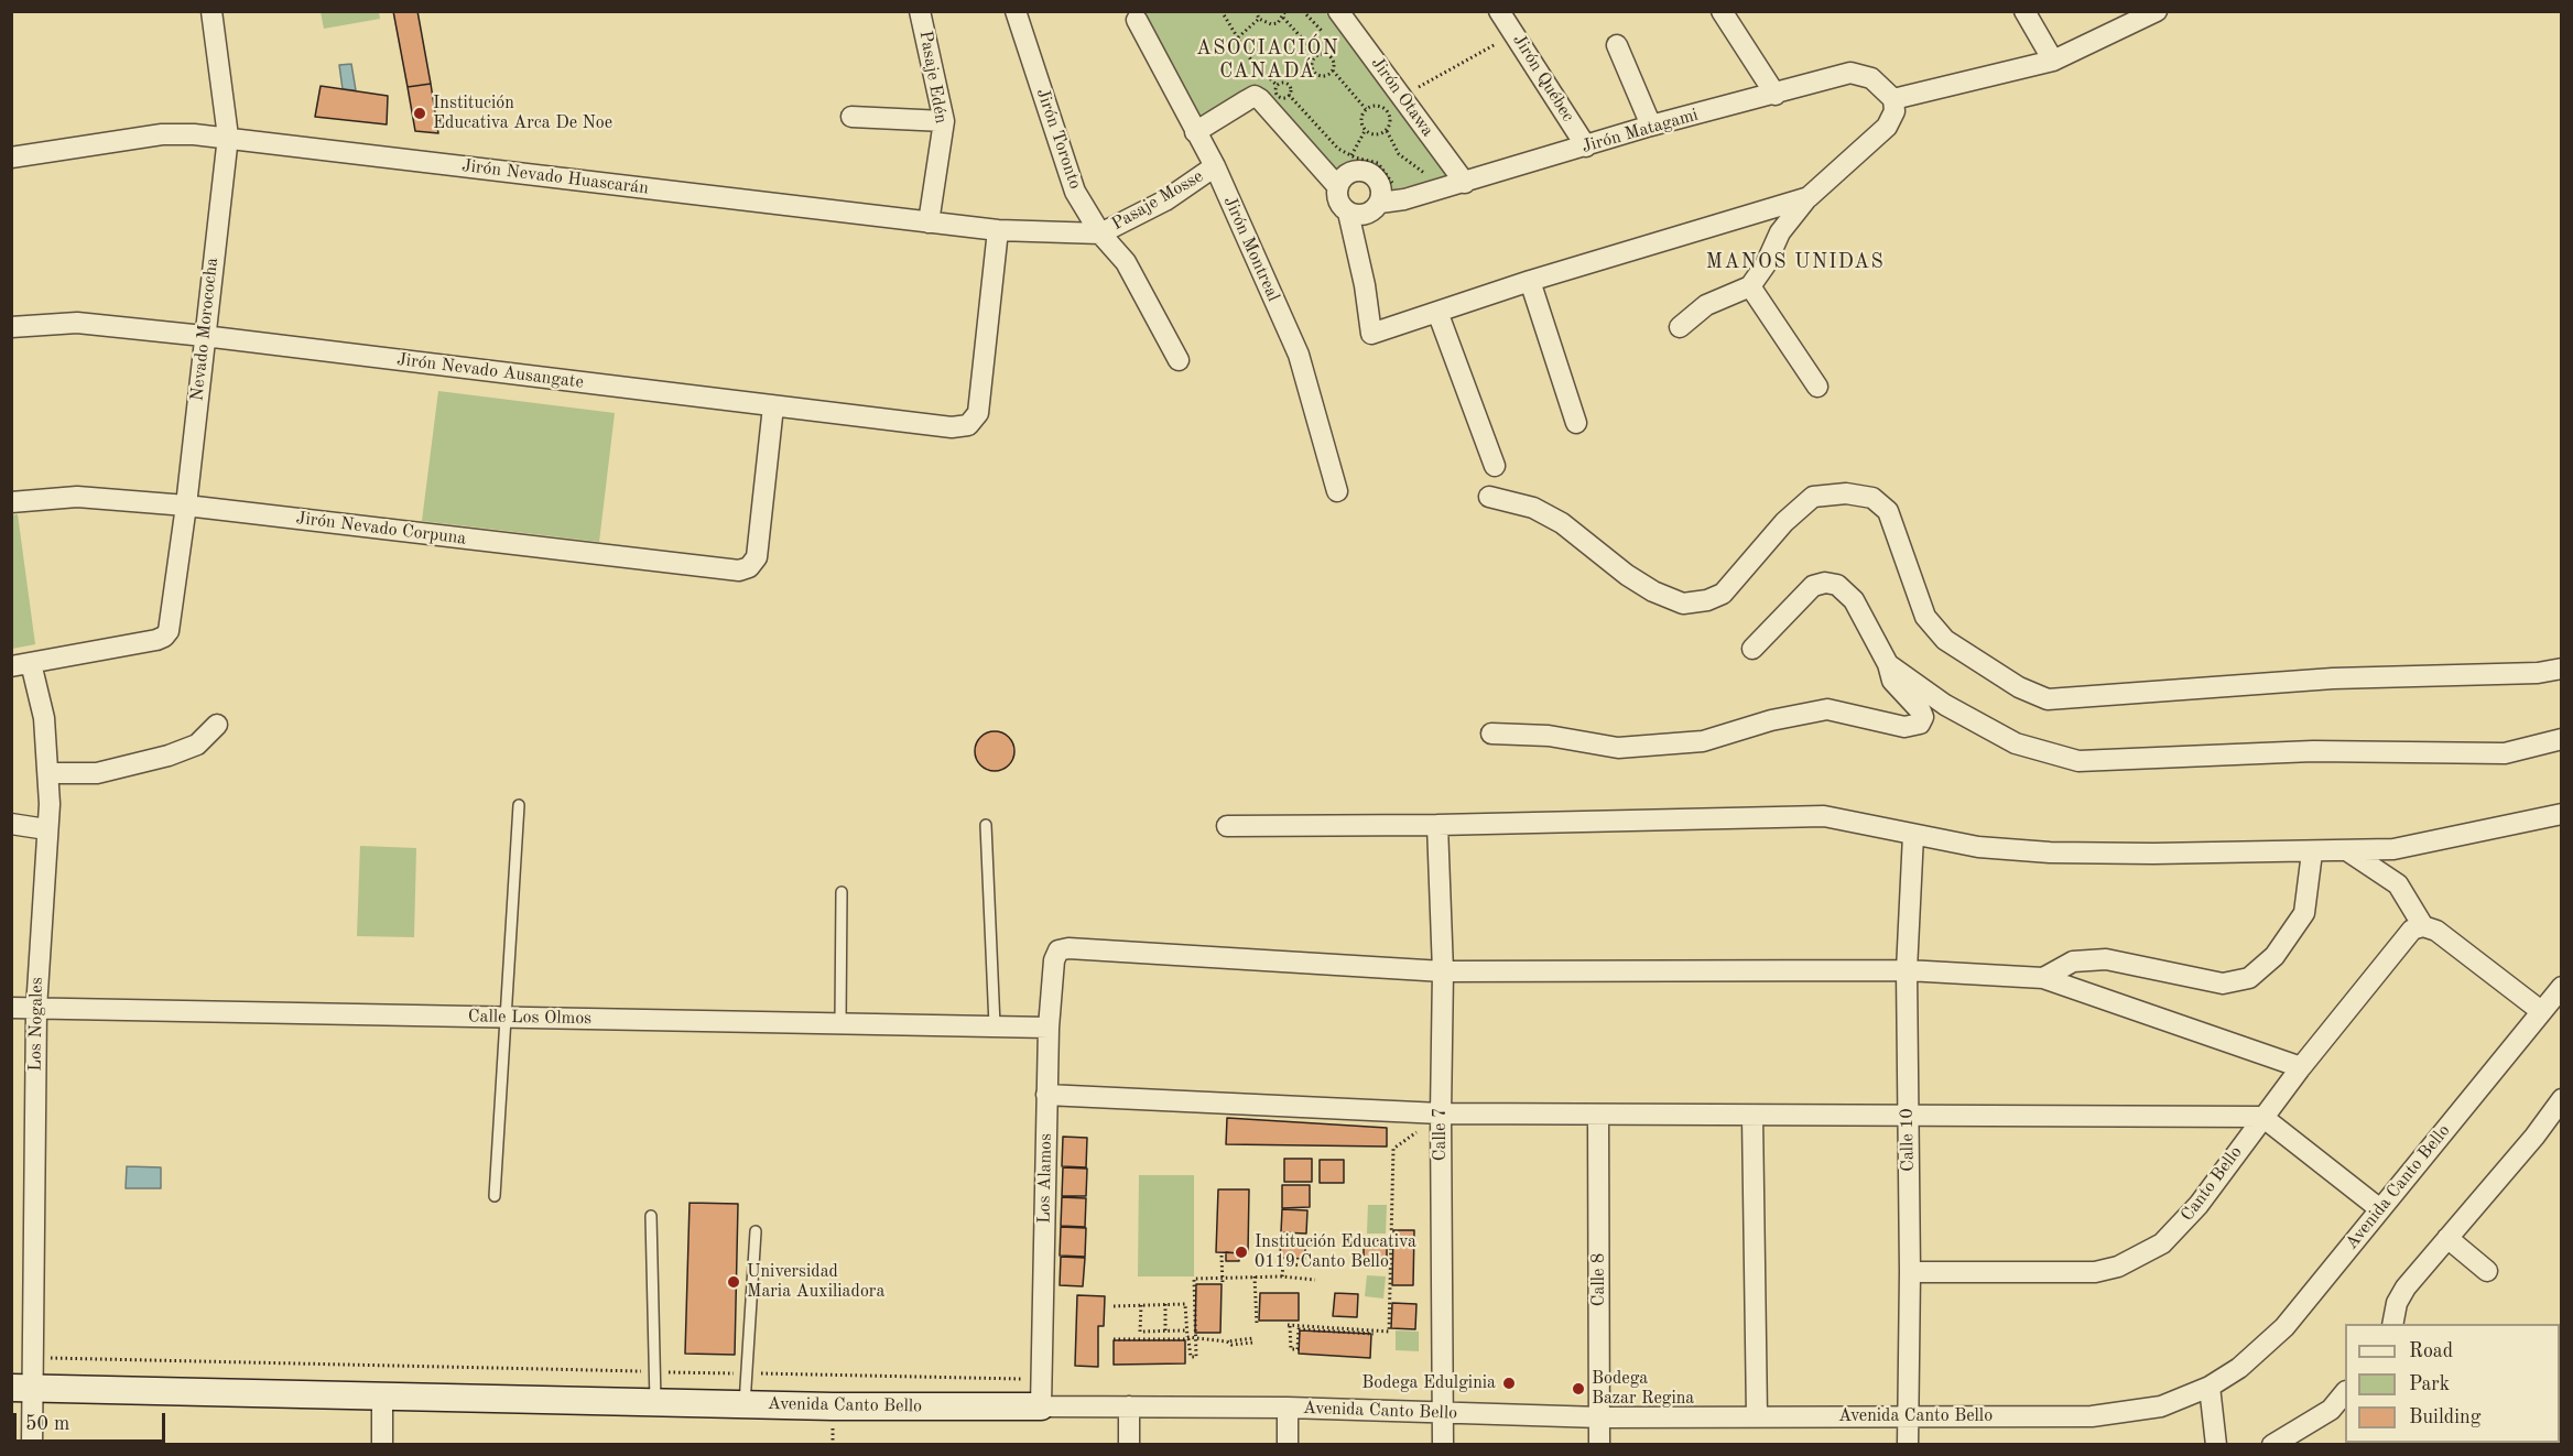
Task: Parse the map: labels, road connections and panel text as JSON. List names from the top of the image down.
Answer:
{
  "streets": {
    "street": [
      "Pasaje Edén",
      "Jirón Québec",
      "Jirón Otawa",
      "Jirón Matagami",
      "Jirón Toronto",
      "Jirón Nevado Huascarán",
      "Pasaje Mosse",
      "Jirón Montreal",
      "Nevado Morococha",
      "Jirón Nevado Ausangate",
      "Jirón Nevado Corpuna",
      "Calle Los Olmos",
      "Los Nogales",
      "Calle 7",
      "Calle 10",
      "Los Alamos",
      "Canto Bello",
      "Avenida Canto Bello",
      "Calle 8"
    ]
  },
  "crossings": [
    ["Pasaje Edén", "Jirón Nevado Huascarán"],
    ["Jirón Québec", "Jirón Matagami"],
    ["Jirón Otawa", "Jirón Matagami"],
    ["Jirón Toronto", "Jirón Nevado Huascarán"],
    ["Jirón Toronto", "Pasaje Mosse"],
    ["Jirón Nevado Huascarán", "Pasaje Mosse"],
    ["Jirón Nevado Huascarán", "Nevado Morococha"],
    ["Jirón Nevado Huascarán", "Jirón Nevado Ausangate"],
    ["Pasaje Mosse", "Jirón Montreal"],
    ["Nevado Morococha", "Jirón Nevado Ausangate"],
    ["Nevado Morococha", "Jirón Nevado Corpuna"],
    ["Nevado Morococha", "Los Nogales"],
    ["Jirón Nevado Ausangate", "Jirón Nevado Corpuna"],
    ["Calle Los Olmos", "Los Nogales"],
    ["Calle Los Olmos", "Los Alamos"],
    ["Los Nogales", "Avenida Canto Bello"],
    ["Calle 7", "Los Alamos"],
    ["Calle 7", "Avenida Canto Bello"],
    ["Calle 10", "Canto Bello"],
    ["Calle 10", "Avenida Canto Bello"],
    ["Los Alamos", "Avenida Canto Bello"],
    ["Avenida Canto Bello", "Calle 8"]
  ],
  "districts": ["ASOCIACIÓN CANADÁ", "MANOS UNIDAS"],
  "places": [
    "Institución Educativa Arca De Noe",
    "Institución Educativa 0119 Canto Bello",
    "Universidad Maria Auxiliadora",
    "Bodega Edulginia",
    "Bodega Bazar Regina"
  ],
  "legend": ["Road", "Park", "Building"],
  "scale_bar": "50 m"
}
